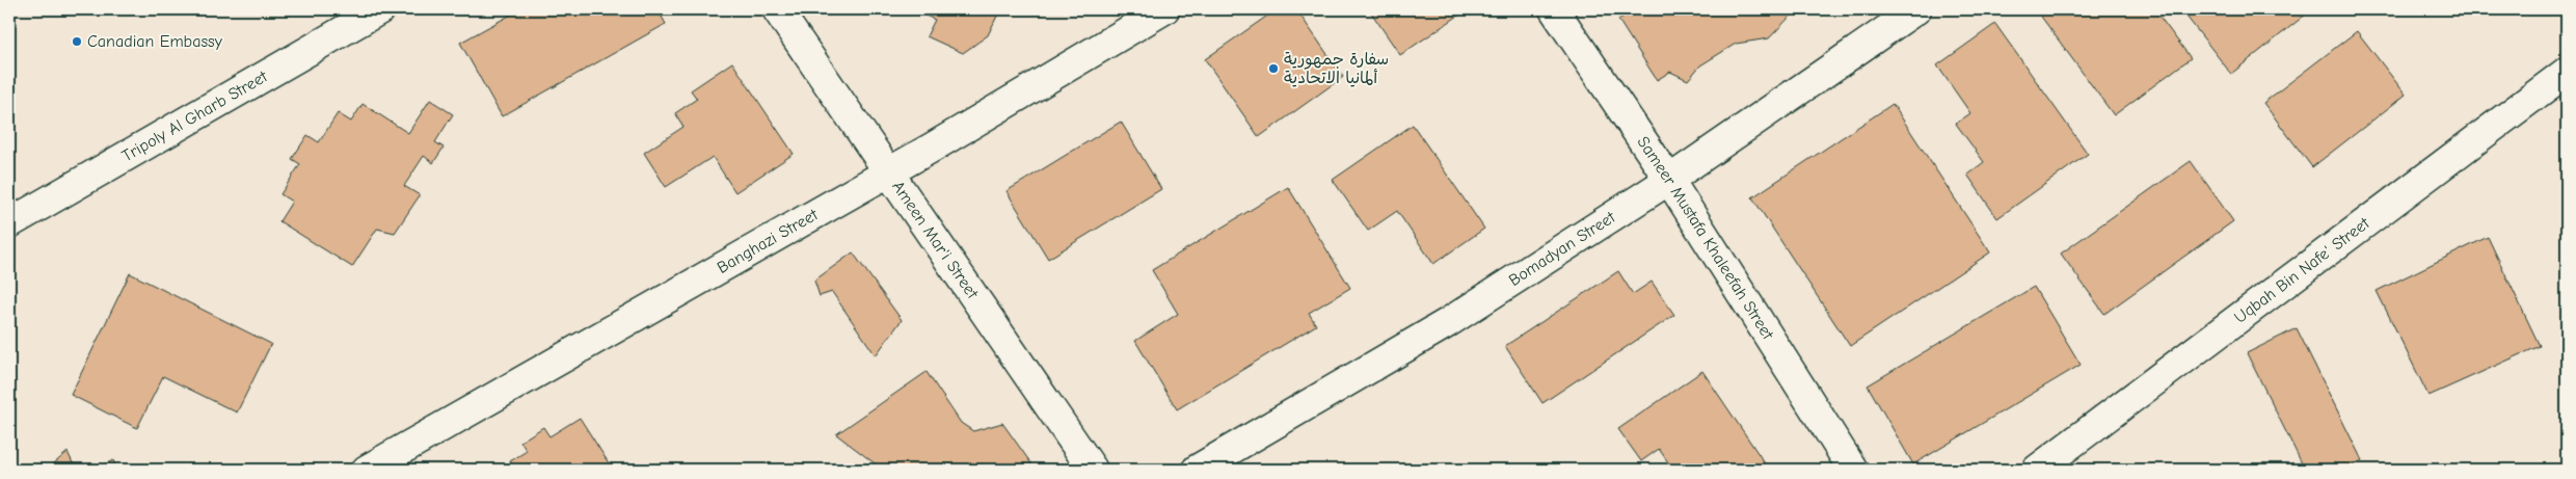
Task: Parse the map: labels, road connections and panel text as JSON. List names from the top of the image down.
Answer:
{
  "streets": {
    "street": [
      "Tripoly Al Gharb Street",
      "Sameer Mustafa Khaleefah Street",
      "Ameen Mar'i Street",
      "Banghazi Street",
      "Bomadyan Street",
      "Uqbah Bin Nafe' Street"
    ]
  },
  "crossings": [
    ["Sameer Mustafa Khaleefah Street", "Bomadyan Street"],
    ["Ameen Mar'i Street", "Banghazi Street"]
  ],
  "places": ["Canadian Embassy", "سفارة جمهورية ألمانيا الاتحادية"]
}
